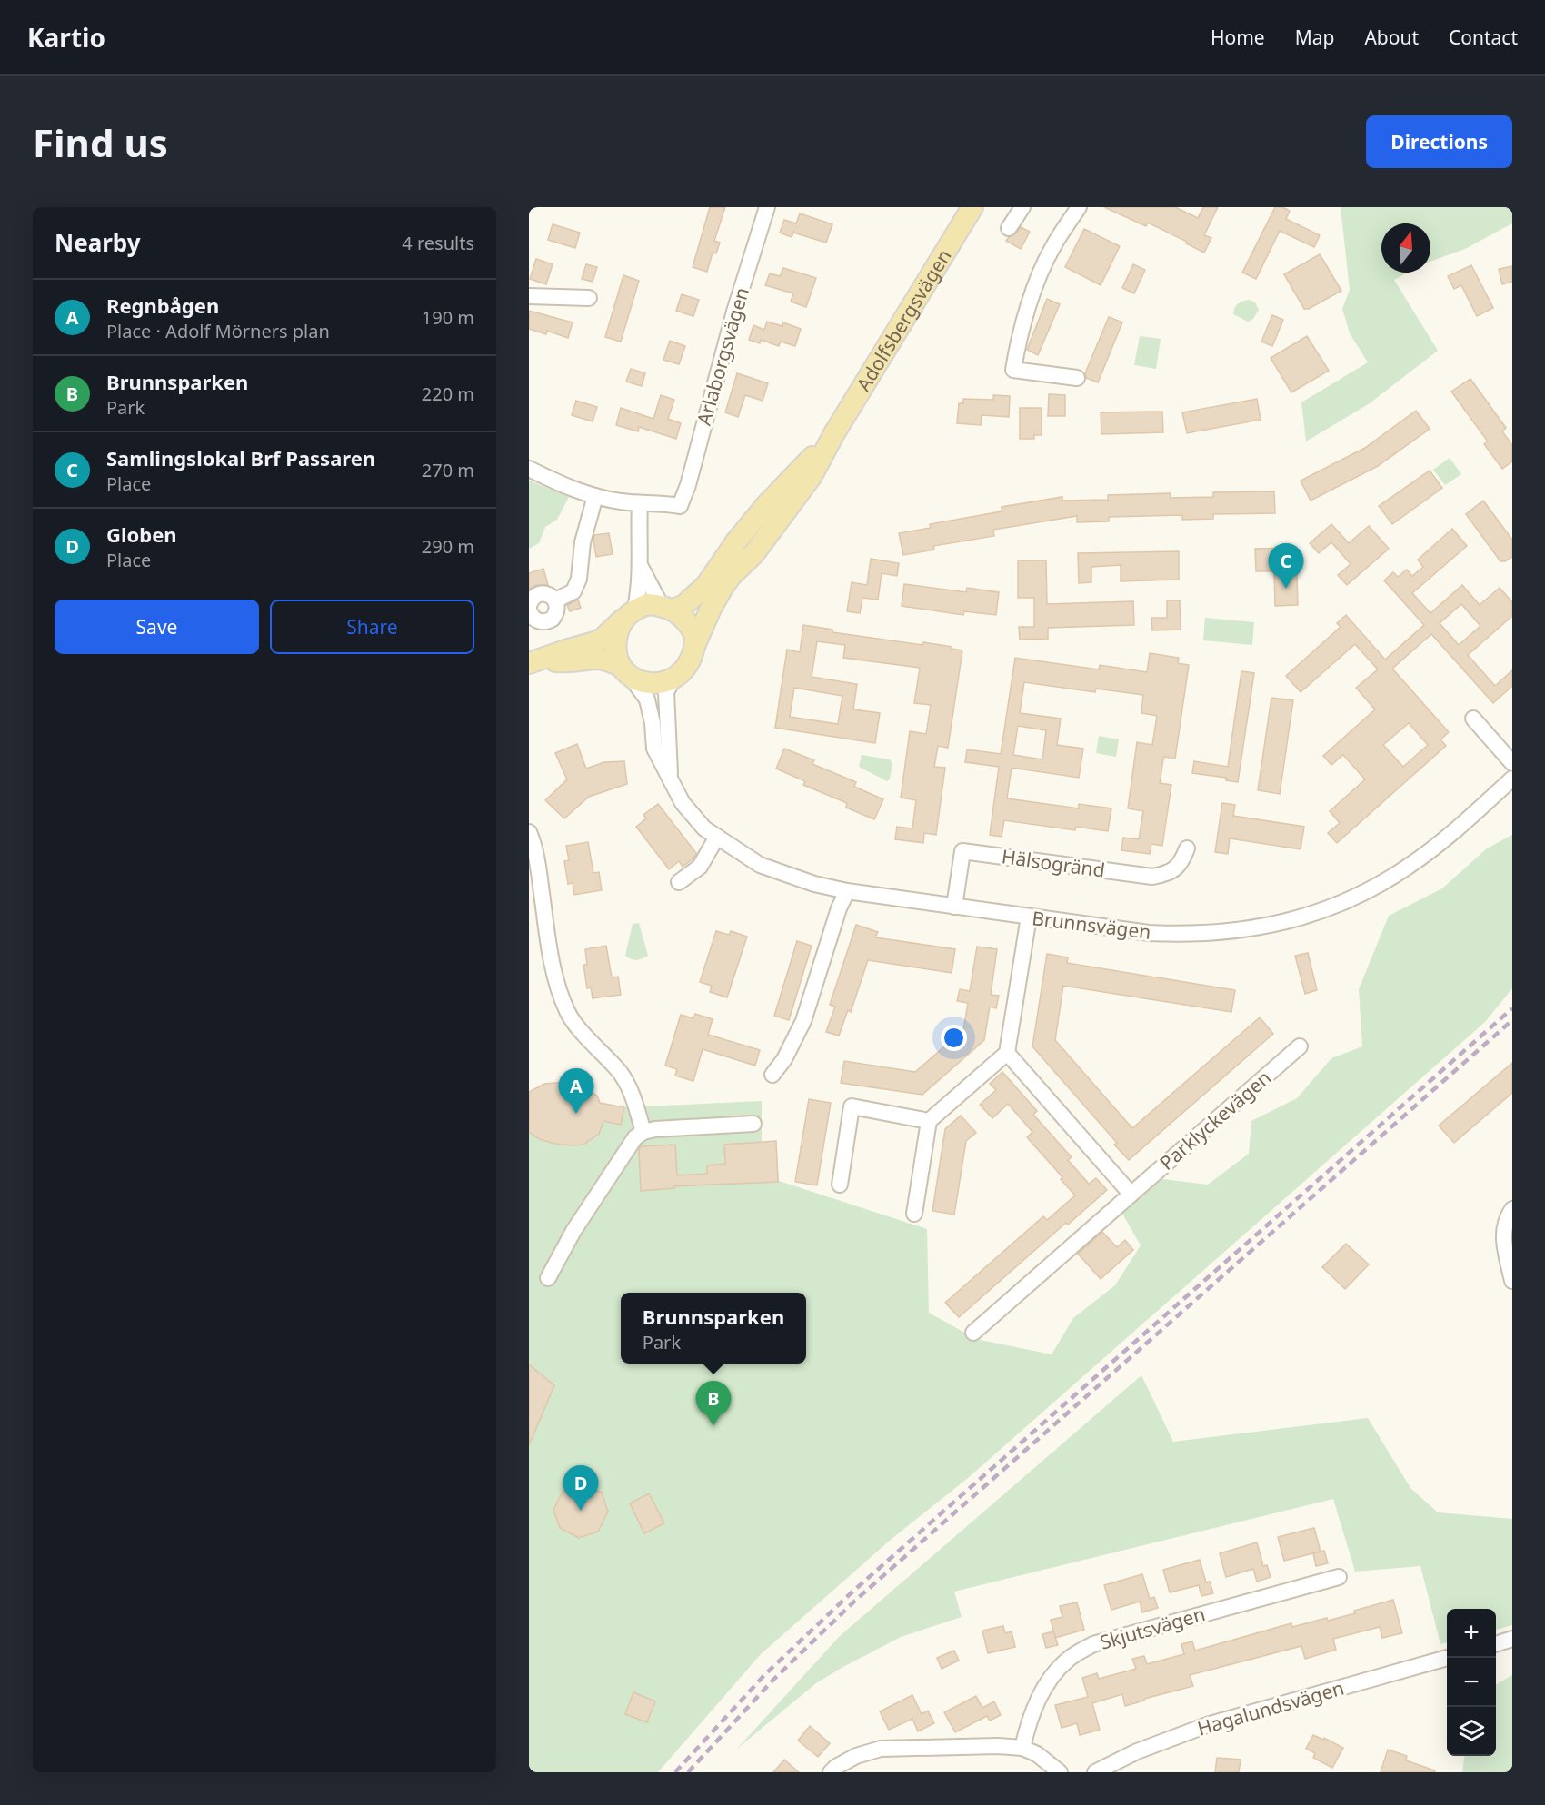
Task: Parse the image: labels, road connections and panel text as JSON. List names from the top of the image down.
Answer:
{
  "streets": {
    "main road": ["Adolfsbergsvägen"],
    "street": [
      "Arlaborgsvägen",
      "Hälsogränd",
      "Brunnsvägen",
      "Parklyckevägen",
      "Skjutsvägen",
      "Hagalundsvägen"
    ]
  },
  "crossings": [
    ["Adolfsbergsvägen", "Brunnsvägen"],
    ["Hälsogränd", "Brunnsvägen"]
  ],
  "north": "top",
  "page": {
    "header": "Kartio",
    "nav": [
      "Home",
      "Map",
      "About",
      "Contact"
    ],
    "buttons": [
      "Directions",
      ["Save", "Share"]
    ],
    "title": "Find us",
    "heading": ["Nearby", "4 results"],
    "list": [
      {
        "mark": "A",
        "name": "Regnbågen",
        "note": "Place · Adolf Mörners plan",
        "value": "190 m"
      },
      {
        "mark": "B",
        "name": "Brunnsparken",
        "note": "Park",
        "value": "220 m"
      },
      {
        "mark": "C",
        "name": "Samlingslokal Brf Passaren",
        "note": "Place",
        "value": "270 m"
      },
      {
        "mark": "D",
        "name": "Globen",
        "note": "Place",
        "value": "290 m"
      }
    ],
    "pins": [
      "C",
      "A",
      "B",
      "D"
    ],
    "popup": ["Brunnsparken", "Park"],
    "map_buttons": ["+", "−"]
  }
}
